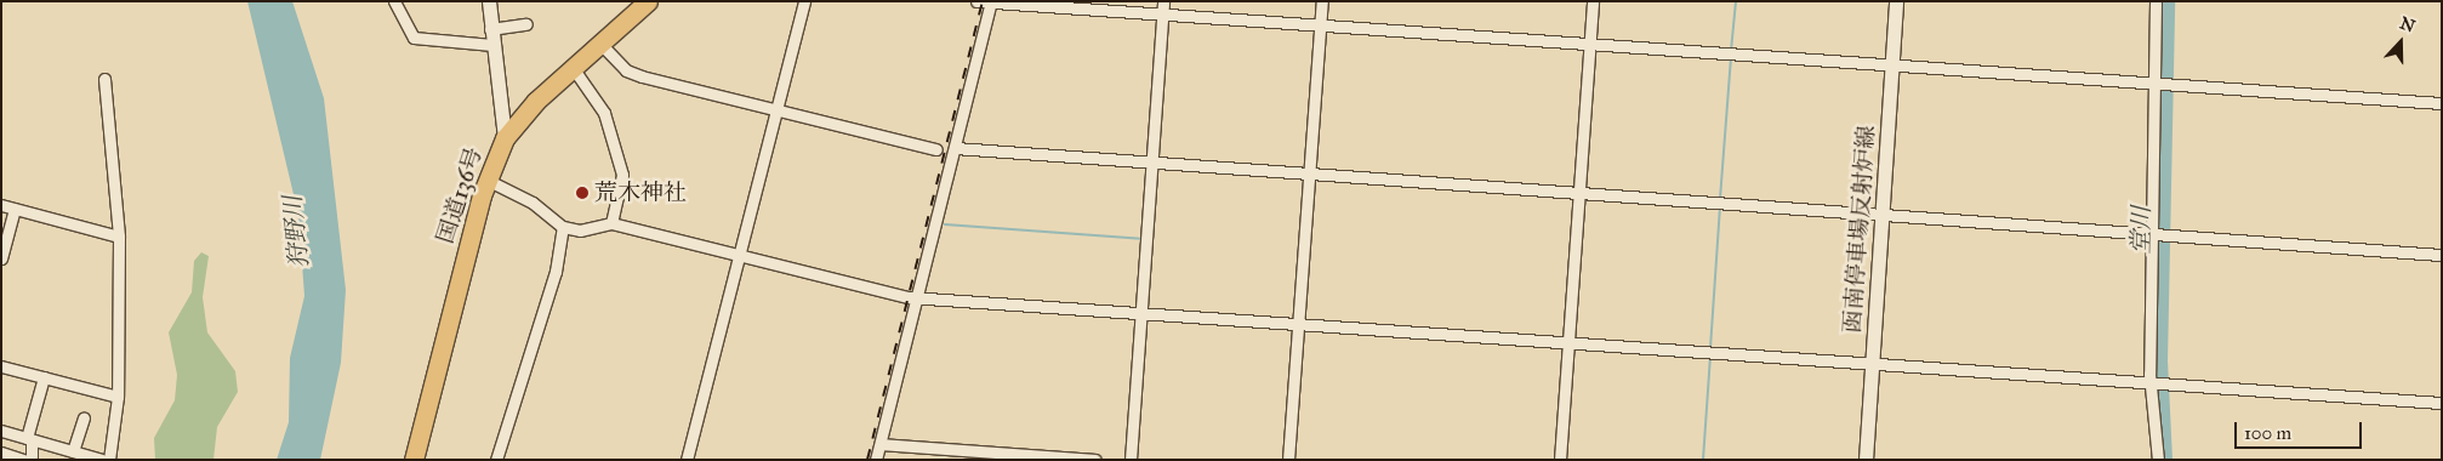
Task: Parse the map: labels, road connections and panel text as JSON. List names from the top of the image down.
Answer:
{
  "streets": {
    "highway": ["国道136号"],
    "main road": ["函南停車場反射炉線"]
  },
  "water": ["堂川", "狩野川"],
  "places": ["荒木神社"],
  "scale_bar": "100 m",
  "north": "top"
}
